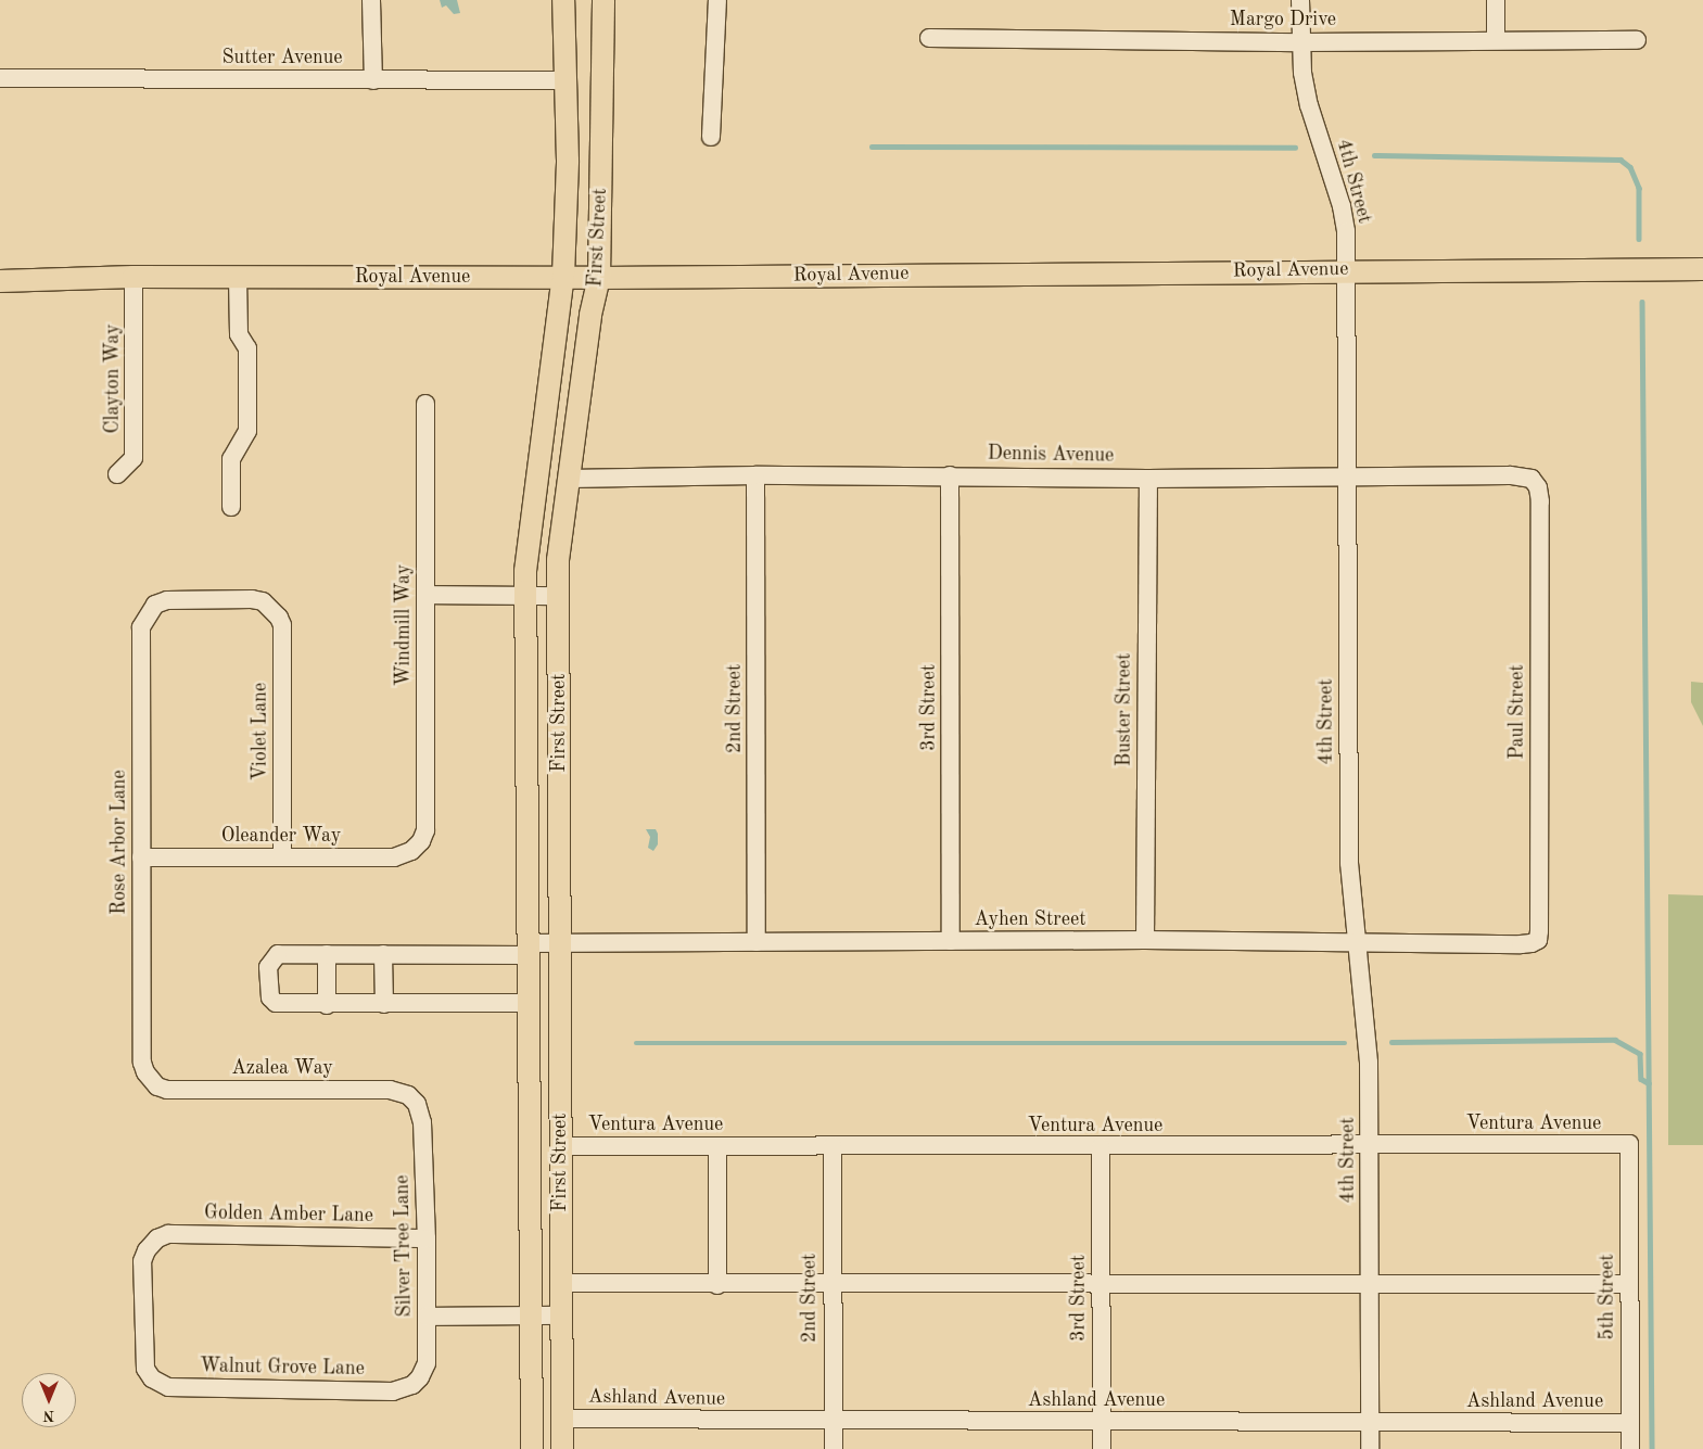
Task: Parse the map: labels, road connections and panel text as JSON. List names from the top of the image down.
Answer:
{
  "streets": {
    "main road": ["First Street", "Royal Avenue"],
    "street": [
      "Margo Drive",
      "Sutter Avenue",
      "4th Street",
      "Clayton Way",
      "Dennis Avenue",
      "Windmill Way",
      "3rd Street",
      "2nd Street",
      "Buster Street",
      "Paul Street",
      "Violet Lane",
      "Oleander Way",
      "Rose Arbor Lane",
      "Ayhen Street",
      "Azalea Way",
      "Ventura Avenue",
      "Golden Amber Lane",
      "Silver Tree Lane",
      "5th Street",
      "Walnut Grove Lane",
      "Ashland Avenue"
    ]
  },
  "crossings": [
    ["Margo Drive", "4th Street"],
    ["Sutter Avenue", "First Street"],
    ["4th Street", "Royal Avenue"],
    ["4th Street", "Dennis Avenue"],
    ["4th Street", "Ayhen Street"],
    ["4th Street", "Ventura Avenue"],
    ["4th Street", "Ashland Avenue"],
    ["First Street", "Royal Avenue"],
    ["First Street", "Dennis Avenue"],
    ["First Street", "Ayhen Street"],
    ["First Street", "Ventura Avenue"],
    ["First Street", "Ashland Avenue"],
    ["Royal Avenue", "Clayton Way"],
    ["Dennis Avenue", "3rd Street"],
    ["Dennis Avenue", "2nd Street"],
    ["Dennis Avenue", "Buster Street"],
    ["Dennis Avenue", "Paul Street"],
    ["Windmill Way", "Oleander Way"],
    ["3rd Street", "Ayhen Street"],
    ["3rd Street", "Ventura Avenue"],
    ["3rd Street", "Ashland Avenue"],
    ["2nd Street", "Ayhen Street"],
    ["2nd Street", "Ventura Avenue"],
    ["2nd Street", "Ashland Avenue"],
    ["Buster Street", "Ayhen Street"],
    ["Paul Street", "Ayhen Street"],
    ["Violet Lane", "Oleander Way"],
    ["Violet Lane", "Rose Arbor Lane"],
    ["Oleander Way", "Rose Arbor Lane"],
    ["Rose Arbor Lane", "Azalea Way"],
    ["Azalea Way", "Silver Tree Lane"],
    ["Ventura Avenue", "5th Street"],
    ["Golden Amber Lane", "Silver Tree Lane"],
    ["Golden Amber Lane", "Walnut Grove Lane"],
    ["Silver Tree Lane", "Walnut Grove Lane"],
    ["5th Street", "Ashland Avenue"]
  ],
  "north": "bottom"
}
